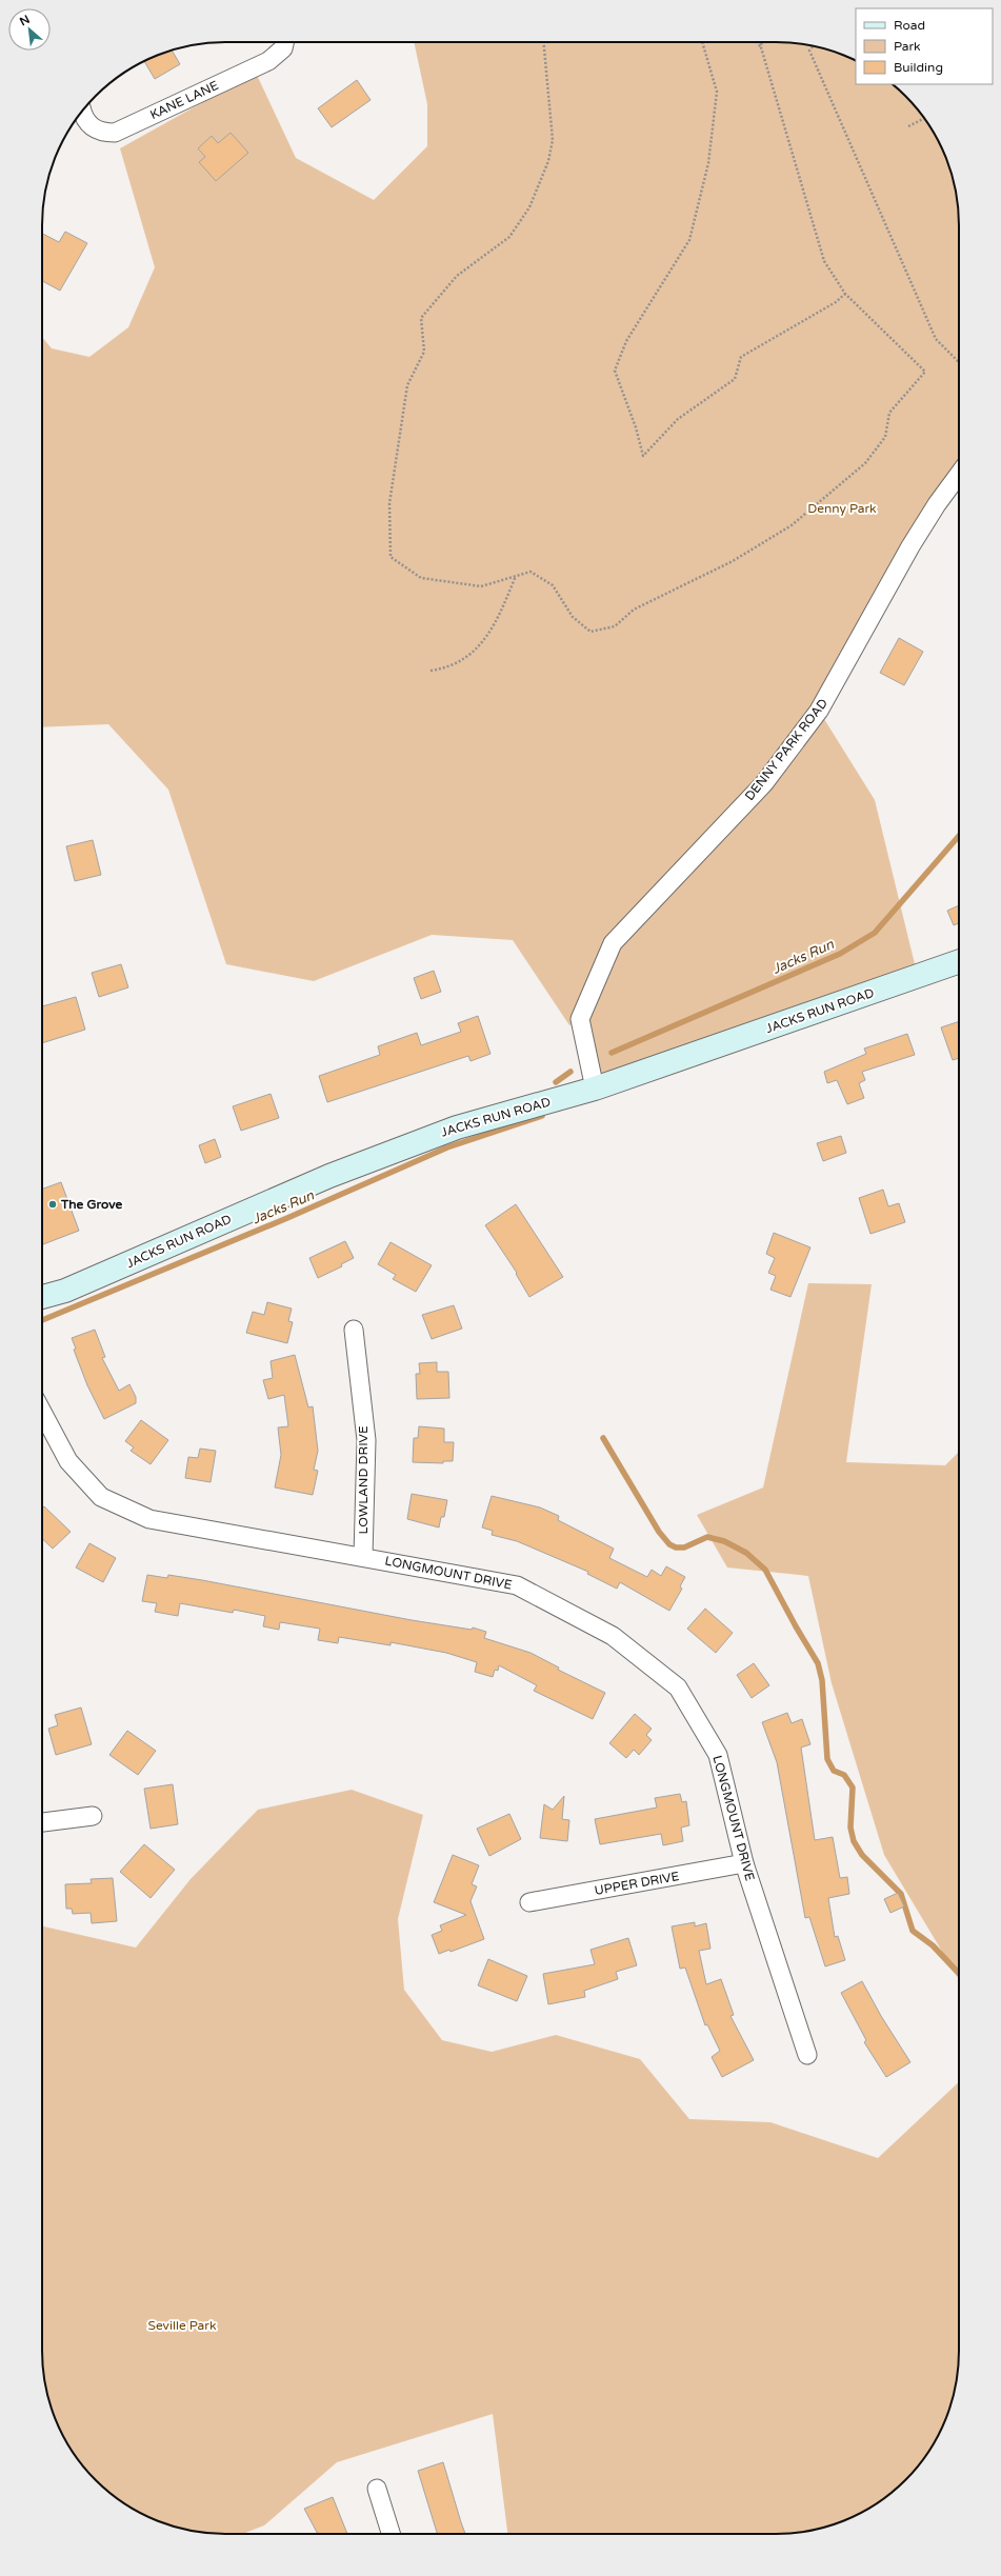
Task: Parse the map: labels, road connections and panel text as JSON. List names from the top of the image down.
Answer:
{
  "streets": {
    "street": [
      "KANE LANE",
      "DENNY PARK ROAD",
      "JACKS RUN ROAD",
      "LOWLAND DRIVE",
      "LONGMOUNT DRIVE",
      "UPPER DRIVE"
    ]
  },
  "crossings": [
    ["DENNY PARK ROAD", "JACKS RUN ROAD"],
    ["LOWLAND DRIVE", "LONGMOUNT DRIVE"],
    ["LONGMOUNT DRIVE", "UPPER DRIVE"]
  ],
  "water": ["Jacks Run"],
  "parks": ["Denny Park", "Seville Park"],
  "places": ["The Grove"],
  "legend": ["Road", "Park", "Building"],
  "north": "top left"
}
